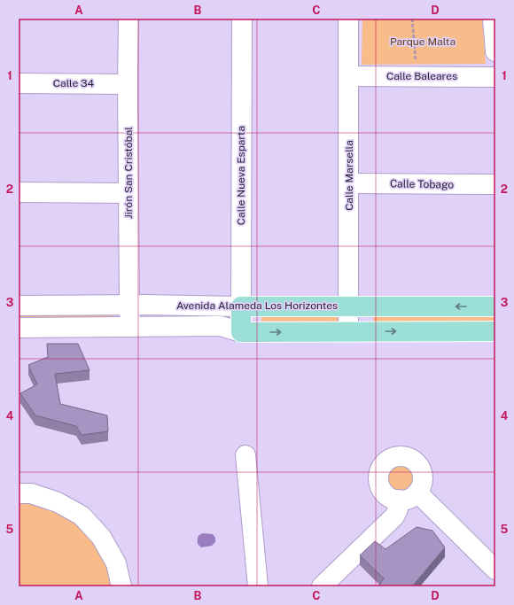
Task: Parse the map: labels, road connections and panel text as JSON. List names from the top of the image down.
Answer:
{
  "streets": {
    "main road": ["Calle Nueva Esparta", "Avenida Alameda Los Horizontes"],
    "street": [
      "Calle Baleares",
      "Calle 34",
      "Jirón San Cristóbal",
      "Calle Marsella",
      "Calle Tobago"
    ]
  },
  "crossings": [
    ["Calle Baleares", "Calle Marsella"],
    ["Calle 34", "Jirón San Cristóbal"],
    ["Jirón San Cristóbal", "Avenida Alameda Los Horizontes"],
    ["Calle Nueva Esparta", "Avenida Alameda Los Horizontes"],
    ["Calle Marsella", "Calle Tobago"],
    ["Calle Marsella", "Avenida Alameda Los Horizontes"]
  ],
  "parks": ["Parque Malta"],
  "grid": {
    "columns": [
      "A",
      "B",
      "C",
      "D"
    ],
    "rows": [
      "1",
      "2",
      "3",
      "4",
      "5"
    ]
  }
}
